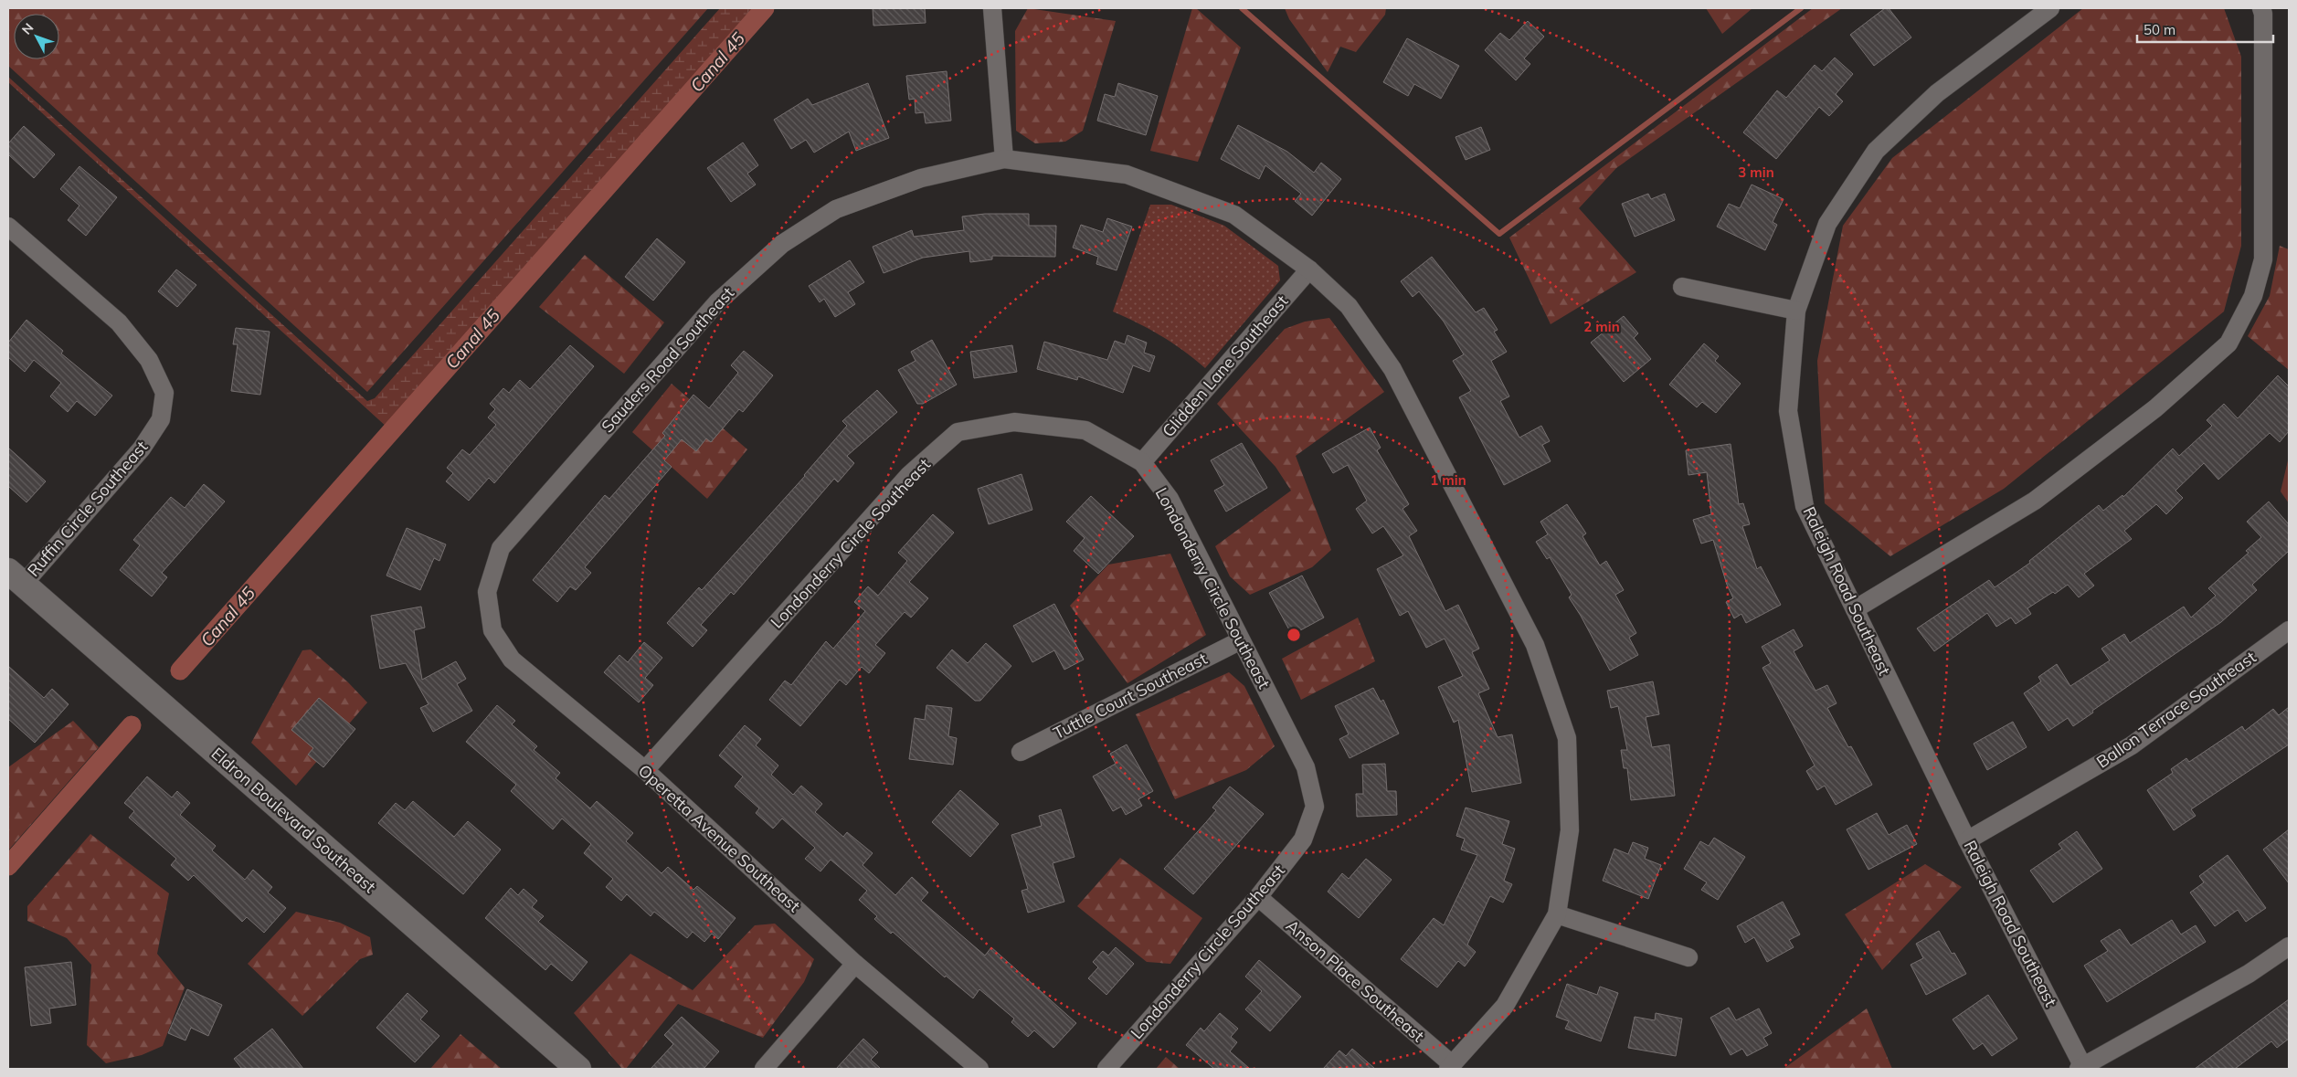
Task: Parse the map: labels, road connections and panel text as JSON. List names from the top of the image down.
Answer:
{
  "streets": {
    "street": [
      "Sauders Road Southeast",
      "Glidden Lane Southeast",
      "Ruffin Circle Southeast",
      "Londonderry Circle Southeast",
      "Raleigh Road Southeast",
      "Tuttle Court Southeast",
      "Ballon Terrace Southeast",
      "Eldron Boulevard Southeast",
      "Operetta Avenue Southeast",
      "Anson Place Southeast"
    ]
  },
  "crossings": [
    ["Sauders Road Southeast", "Glidden Lane Southeast"],
    ["Sauders Road Southeast", "Operetta Avenue Southeast"],
    ["Sauders Road Southeast", "Anson Place Southeast"],
    ["Glidden Lane Southeast", "Londonderry Circle Southeast"],
    ["Ruffin Circle Southeast", "Eldron Boulevard Southeast"],
    ["Londonderry Circle Southeast", "Tuttle Court Southeast"],
    ["Londonderry Circle Southeast", "Operetta Avenue Southeast"],
    ["Londonderry Circle Southeast", "Anson Place Southeast"],
    ["Raleigh Road Southeast", "Ballon Terrace Southeast"]
  ],
  "water": ["Canal 45"],
  "scale_bar": "50 m",
  "north": "top left",
  "rings": ["3 min", "2 min", "1 min"]
}
